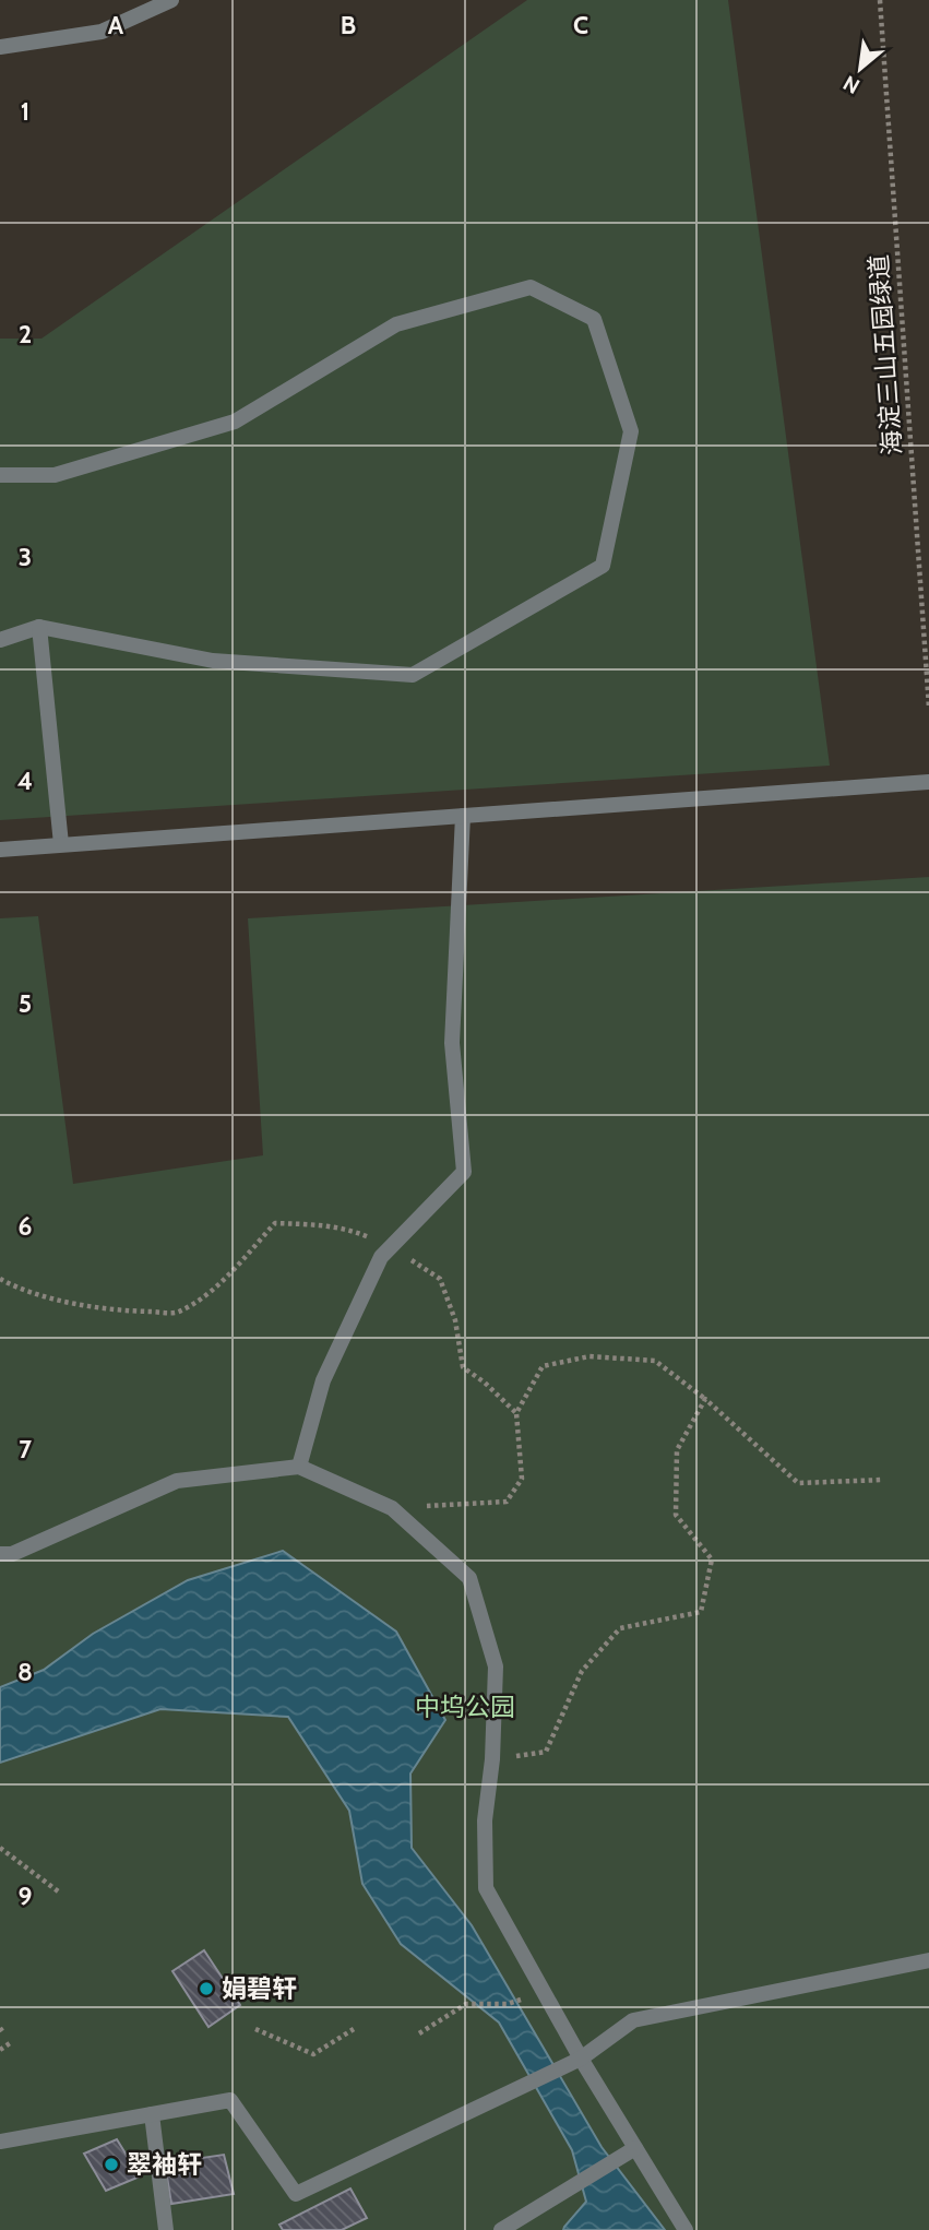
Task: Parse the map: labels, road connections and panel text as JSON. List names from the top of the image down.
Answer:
{
  "streets": {
    "path": ["海淀三山五园绿道"]
  },
  "parks": ["中坞公园"],
  "places": ["娟碧轩", "翠袖轩"],
  "north": "bottom left",
  "grid": {
    "columns": ["A", "B", "C"],
    "rows": [
      "1",
      "2",
      "3",
      "4",
      "5",
      "6",
      "7",
      "8",
      "9"
    ]
  }
}
